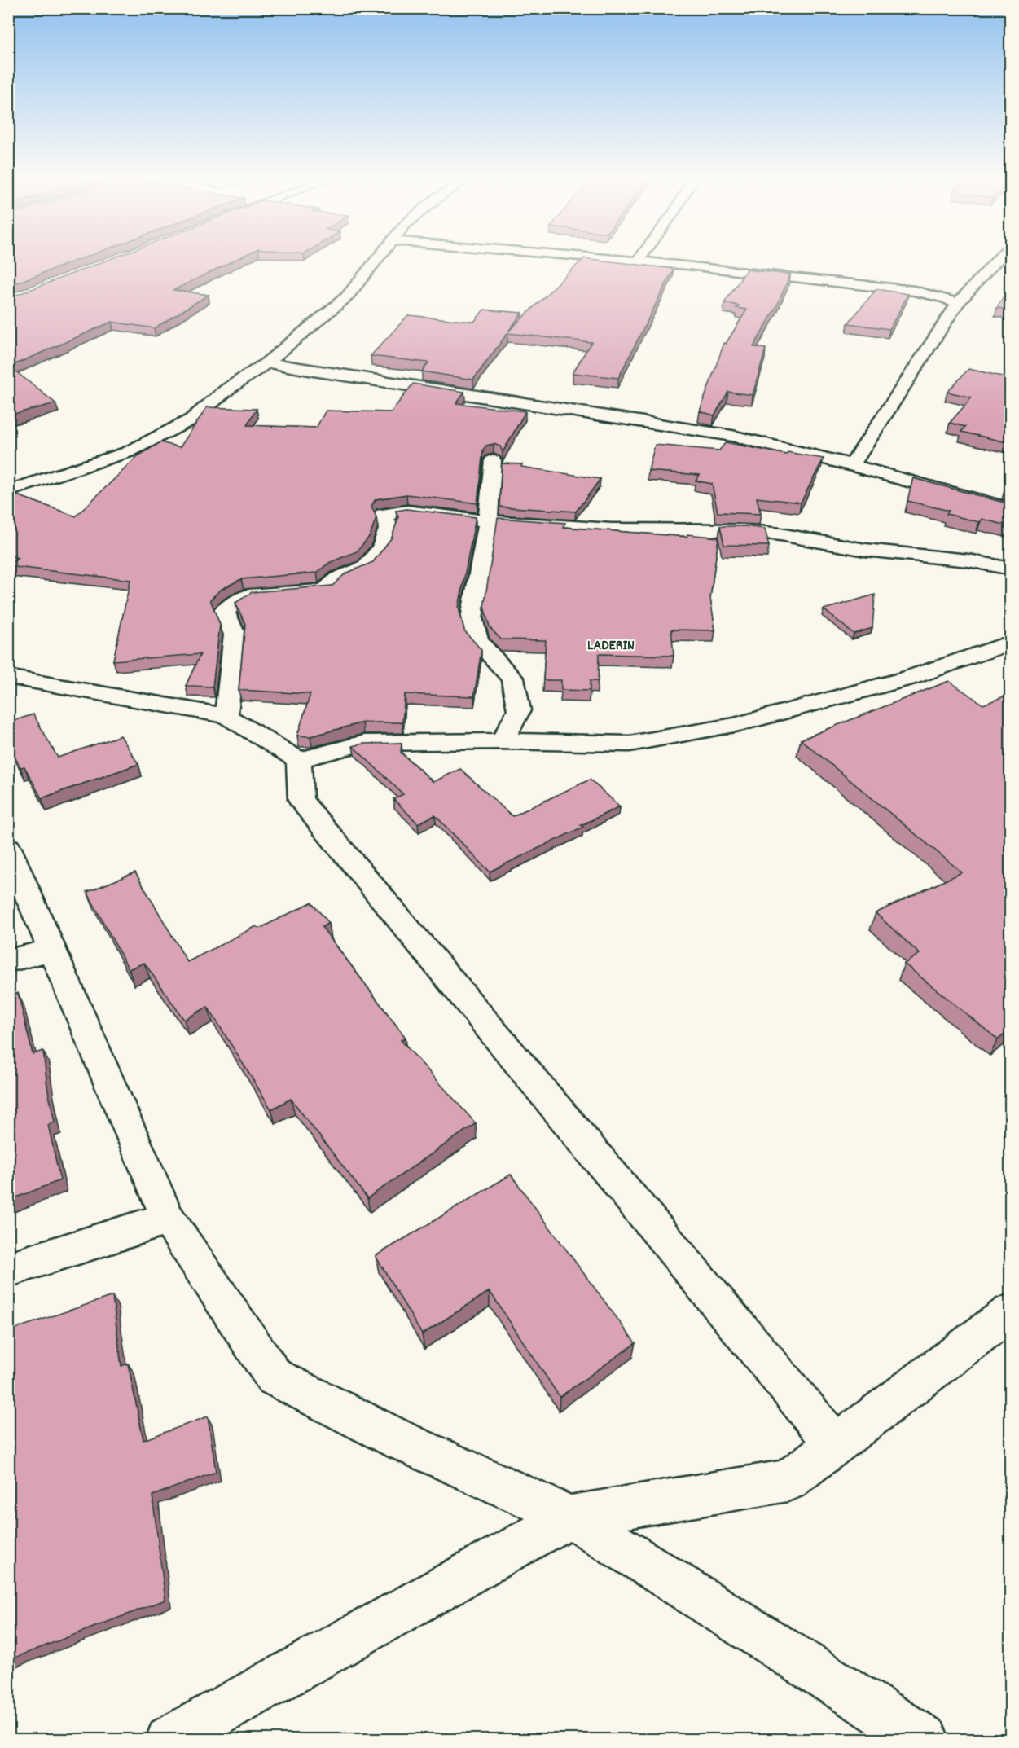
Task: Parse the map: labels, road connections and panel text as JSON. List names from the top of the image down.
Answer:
{
  "districts": ["LADERIN"]
}
